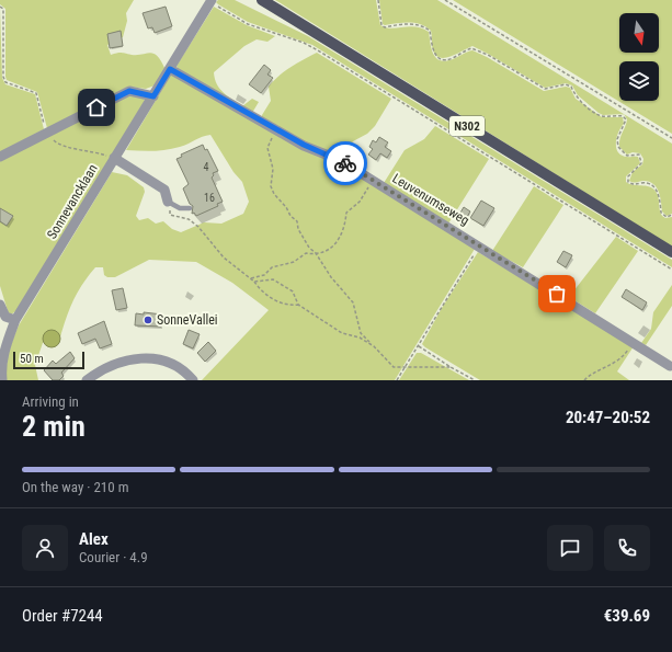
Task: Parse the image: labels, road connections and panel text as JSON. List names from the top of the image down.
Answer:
{
  "streets": {
    "main road": ["N302"],
    "street": ["Leuvenumseweg", "Sonnevancklaan"]
  },
  "crossings": [
    ["Leuvenumseweg", "Sonnevancklaan"]
  ],
  "places": ["SonneVallei"],
  "house_numbers": ["4", "16"],
  "scale_bar": "50 m",
  "north": "bottom",
  "page": {
    "scale": "50 m",
    "heading": ["2 min", "Arriving in", "20:47–20:52"],
    "panel": [
      "Alex",
      "Courier · 4.9",
      "Order #7244",
      "€39.69"
    ],
    "bar": "On the way · 210 m"
  }
}
